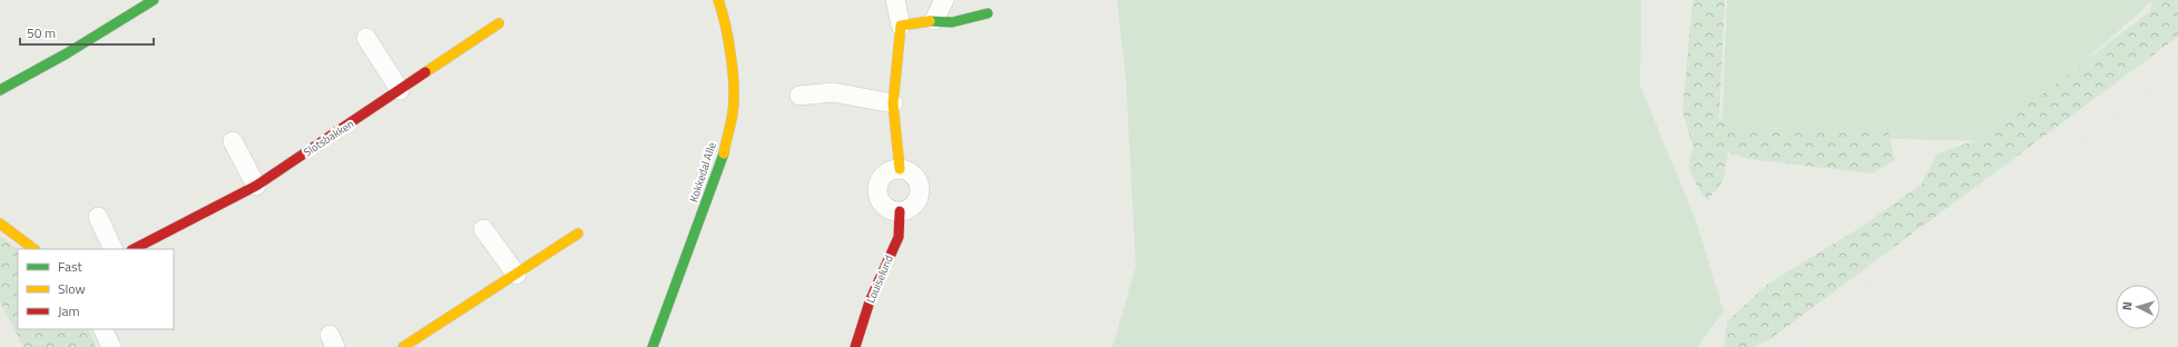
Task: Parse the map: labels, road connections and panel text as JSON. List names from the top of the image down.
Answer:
{
  "streets": {
    "street": ["Slotsbakken", "Kokkedal Alle", "Louiselund"]
  },
  "legend": ["Fast", "Slow", "Jam"],
  "scale_bar": "50 m",
  "north": "left"
}
